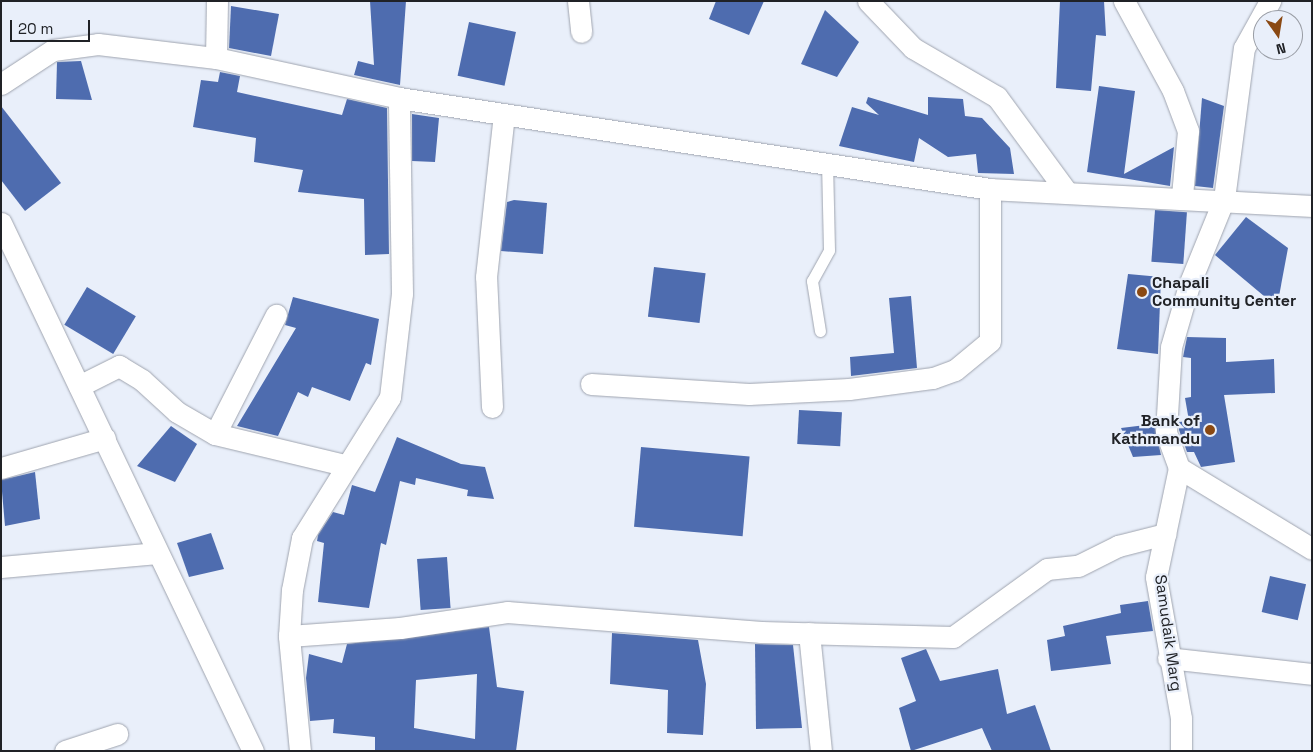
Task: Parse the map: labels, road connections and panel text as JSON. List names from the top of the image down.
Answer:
{
  "streets": {
    "street": ["Samudaik Marg"]
  },
  "places": ["Chapali Community Center", "Bank of Kathmandu"],
  "scale_bar": "20 m",
  "north": "bottom"
}
